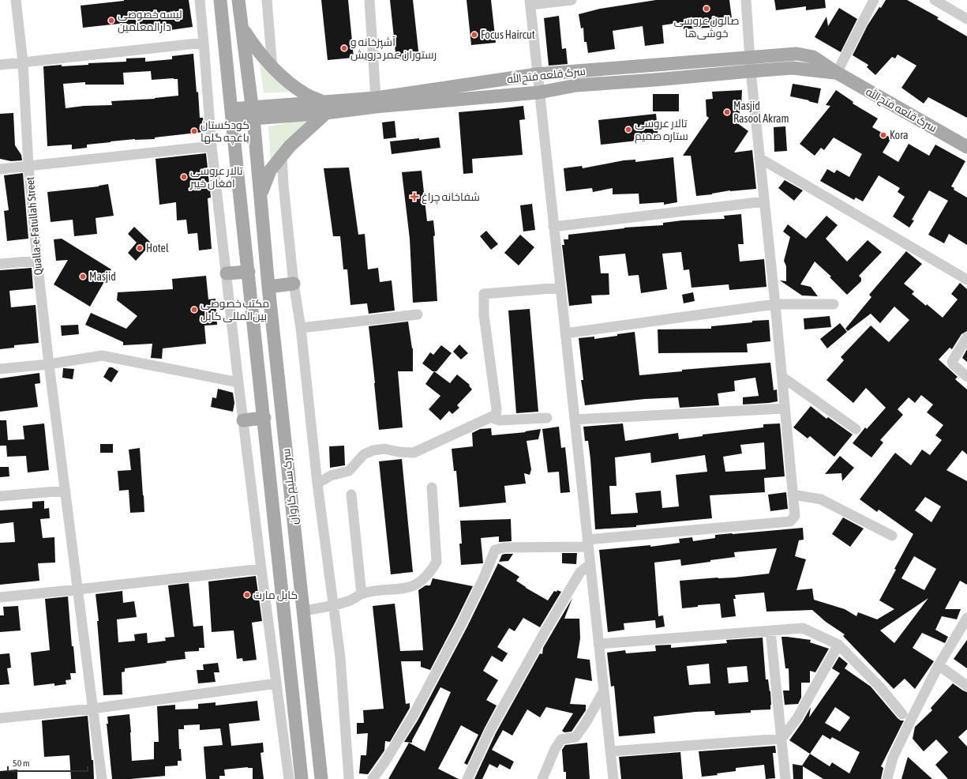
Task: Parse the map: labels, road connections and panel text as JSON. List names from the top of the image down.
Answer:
{
  "streets": {
    "main road": ["سرک قلعه فتح‌الله", "سرک سلیم کاروان"],
    "street": ["Qualla-e-Fatullah Street"]
  },
  "crossings": [
    ["سرک قلعه فتح‌الله", "سرک سلیم کاروان"]
  ],
  "places": {
    "other": [
      "صالون عروسی خوشی‌ها",
      "لیسه خصوصی دارالمعلمین",
      "Focus Haircut",
      "آشپزخانه و رستوران عمر درویش",
      "Masjid Rasool Akram",
      "تالار عروسی ستاره صمیم",
      "کودکستان باغچه گلها",
      "Kora",
      "تالار عروسی افغان خیبر",
      "Hotel",
      "Masjid",
      "مکتب خصوصی بین‌المللی کابل",
      "کابل مارت"
    ],
    "health": ["شفاخانه چراغ"]
  },
  "scale_bar": "50 m"
}
